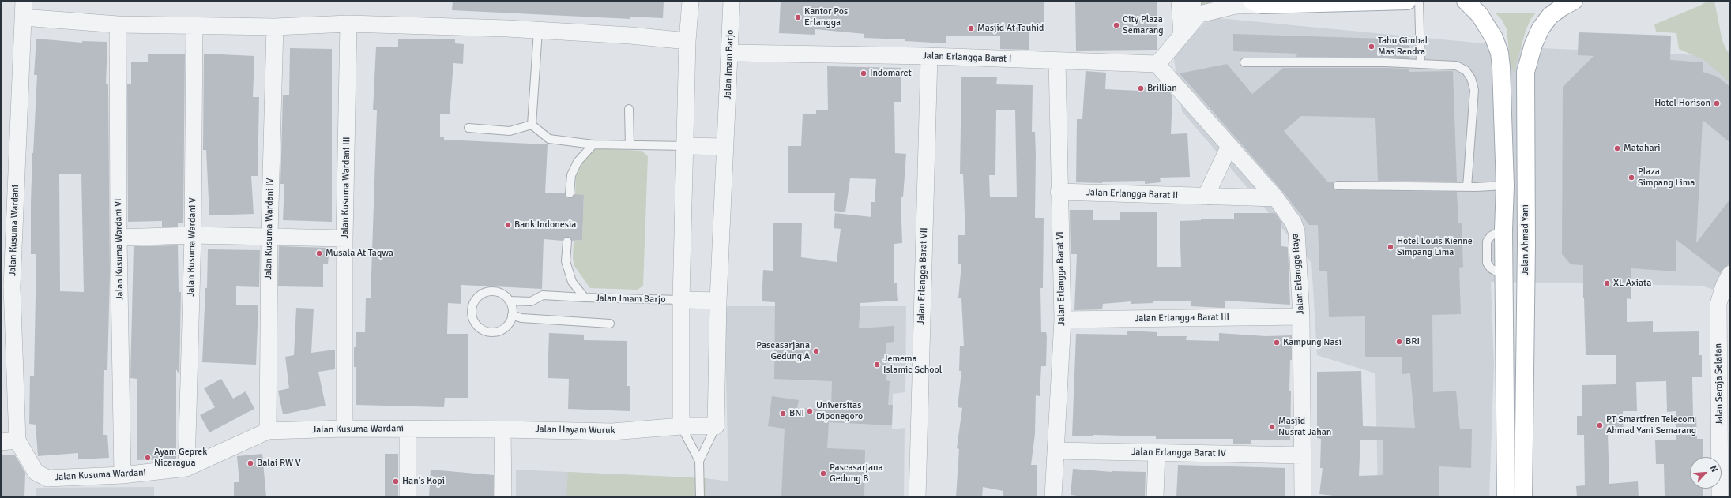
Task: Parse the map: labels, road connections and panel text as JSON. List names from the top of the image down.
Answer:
{
  "streets": {
    "main road": ["Jalan Ahmad Yani"],
    "street": [
      "Jalan Erlangga Barat I",
      "Jalan Imam Barjo",
      "Jalan Kusuma Wardani III",
      "Jalan Erlangga Barat II",
      "Jalan Kusuma Wardani IV",
      "Jalan Kusuma Wardani",
      "Jalan Kusuma Wardani V",
      "Jalan Kusuma Wardani VI",
      "Jalan Erlangga Raya",
      "Jalan Erlangga Barat VII",
      "Jalan Erlangga Barat VI",
      "Jalan Erlangga Barat III",
      "Jalan Seroja Selatan",
      "Jalan Hayam Wuruk",
      "Jalan Erlangga Barat IV"
    ]
  },
  "crossings": [
    ["Jalan Erlangga Barat I", "Jalan Imam Barjo"],
    ["Jalan Erlangga Barat I", "Jalan Erlangga Raya"],
    ["Jalan Erlangga Barat I", "Jalan Erlangga Barat VII"],
    ["Jalan Erlangga Barat I", "Jalan Erlangga Barat VI"],
    ["Jalan Imam Barjo", "Jalan Hayam Wuruk"],
    ["Jalan Kusuma Wardani III", "Jalan Kusuma Wardani"],
    ["Jalan Erlangga Barat II", "Jalan Erlangga Raya"],
    ["Jalan Erlangga Barat II", "Jalan Erlangga Barat VI"],
    ["Jalan Kusuma Wardani IV", "Jalan Kusuma Wardani"],
    ["Jalan Kusuma Wardani", "Jalan Kusuma Wardani V"],
    ["Jalan Kusuma Wardani", "Jalan Kusuma Wardani VI"],
    ["Jalan Kusuma Wardani", "Jalan Hayam Wuruk"],
    ["Jalan Erlangga Raya", "Jalan Erlangga Barat III"],
    ["Jalan Erlangga Raya", "Jalan Erlangga Barat IV"],
    ["Jalan Erlangga Barat VI", "Jalan Erlangga Barat III"],
    ["Jalan Erlangga Barat VI", "Jalan Erlangga Barat IV"]
  ],
  "places": [
    "Kantor Pos Erlangga",
    "City Plaza Semarang",
    "Masjid At Tauhid",
    "Tahu Gimbal Mas Rendra",
    "Indomaret",
    "Brillian",
    "Hotel Horison",
    "Matahari",
    "Plaza Simpang Lima",
    "Bank Indonesia",
    "Hotel Louis Kienne Simpang Lima",
    "Musala At Taqwa",
    "XL Axiata",
    "BRI",
    "Kampung Nasi",
    "Pascasarjana Gedung A",
    "Jemema Islamic School",
    "Universitas Diponegoro",
    "BNI",
    "PT Smartfren Telecom Ahmad Yani Semarang",
    "Masjid Nusrat Jahan",
    "Ayam Geprek Nicaragua",
    "Balai RW V",
    "Pascasarjana Gedung B",
    "Han's Kopi"
  ],
  "north": "top right"
}
